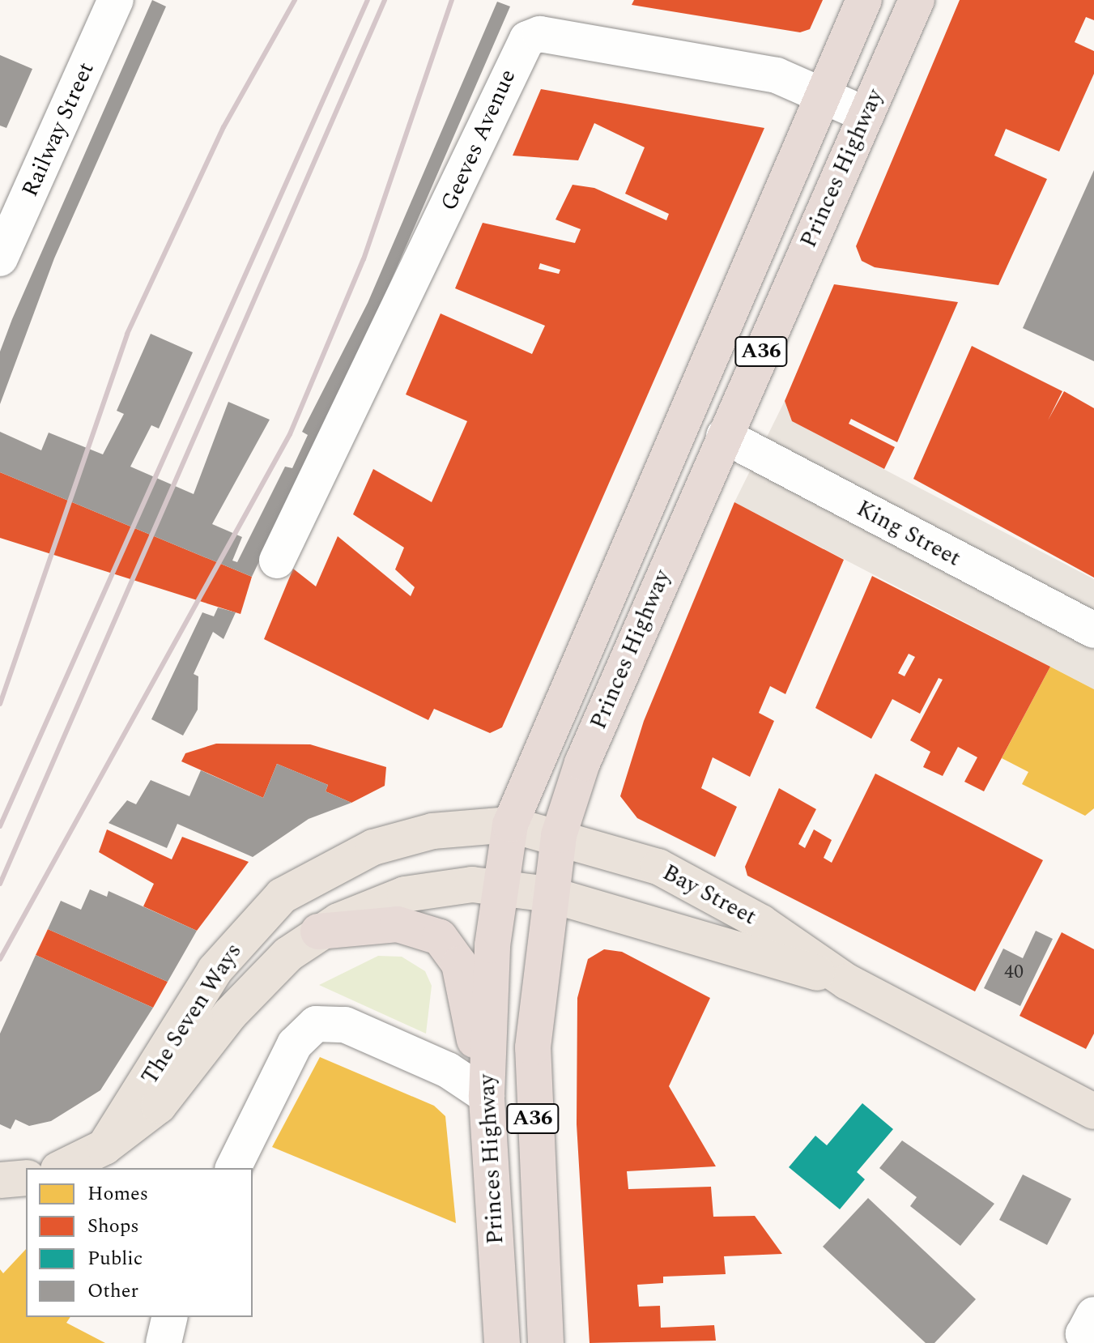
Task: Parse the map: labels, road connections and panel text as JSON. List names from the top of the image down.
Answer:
{
  "streets": {
    "highway": ["Princes Highway", "A36"],
    "main road": ["Bay Street", "The Seven Ways"],
    "street": ["Railway Street", "Geeves Avenue", "King Street"]
  },
  "crossings": [
    ["Geeves Avenue", "Princes Highway"],
    ["Princes Highway", "King Street"],
    ["Princes Highway", "Bay Street"],
    ["Princes Highway", "The Seven Ways"],
    ["Bay Street", "The Seven Ways"]
  ],
  "house_numbers": ["40"],
  "legend": [
    "Homes",
    "Shops",
    "Public",
    "Other"
  ]
}
